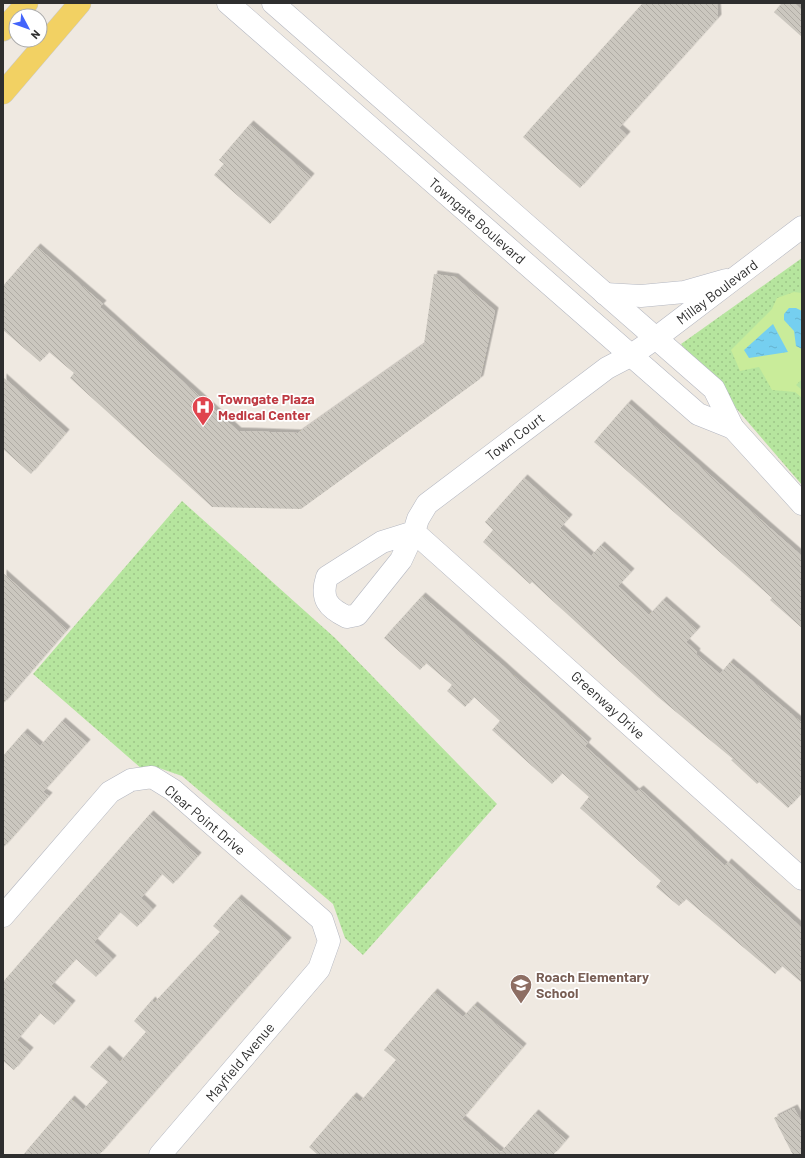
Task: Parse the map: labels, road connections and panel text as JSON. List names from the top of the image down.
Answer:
{
  "streets": {
    "street": [
      "Towngate Boulevard",
      "Millay Boulevard",
      "Town Court",
      "Greenway Drive",
      "Clear Point Drive",
      "Mayfield Avenue"
    ]
  },
  "crossings": [
    ["Towngate Boulevard", "Millay Boulevard"],
    ["Towngate Boulevard", "Town Court"],
    ["Millay Boulevard", "Town Court"],
    ["Town Court", "Greenway Drive"],
    ["Clear Point Drive", "Mayfield Avenue"]
  ],
  "places": {
    "hospital": ["Towngate Plaza Medical Center"],
    "school or university": ["Roach Elementary School"]
  },
  "north": "bottom right"
}
